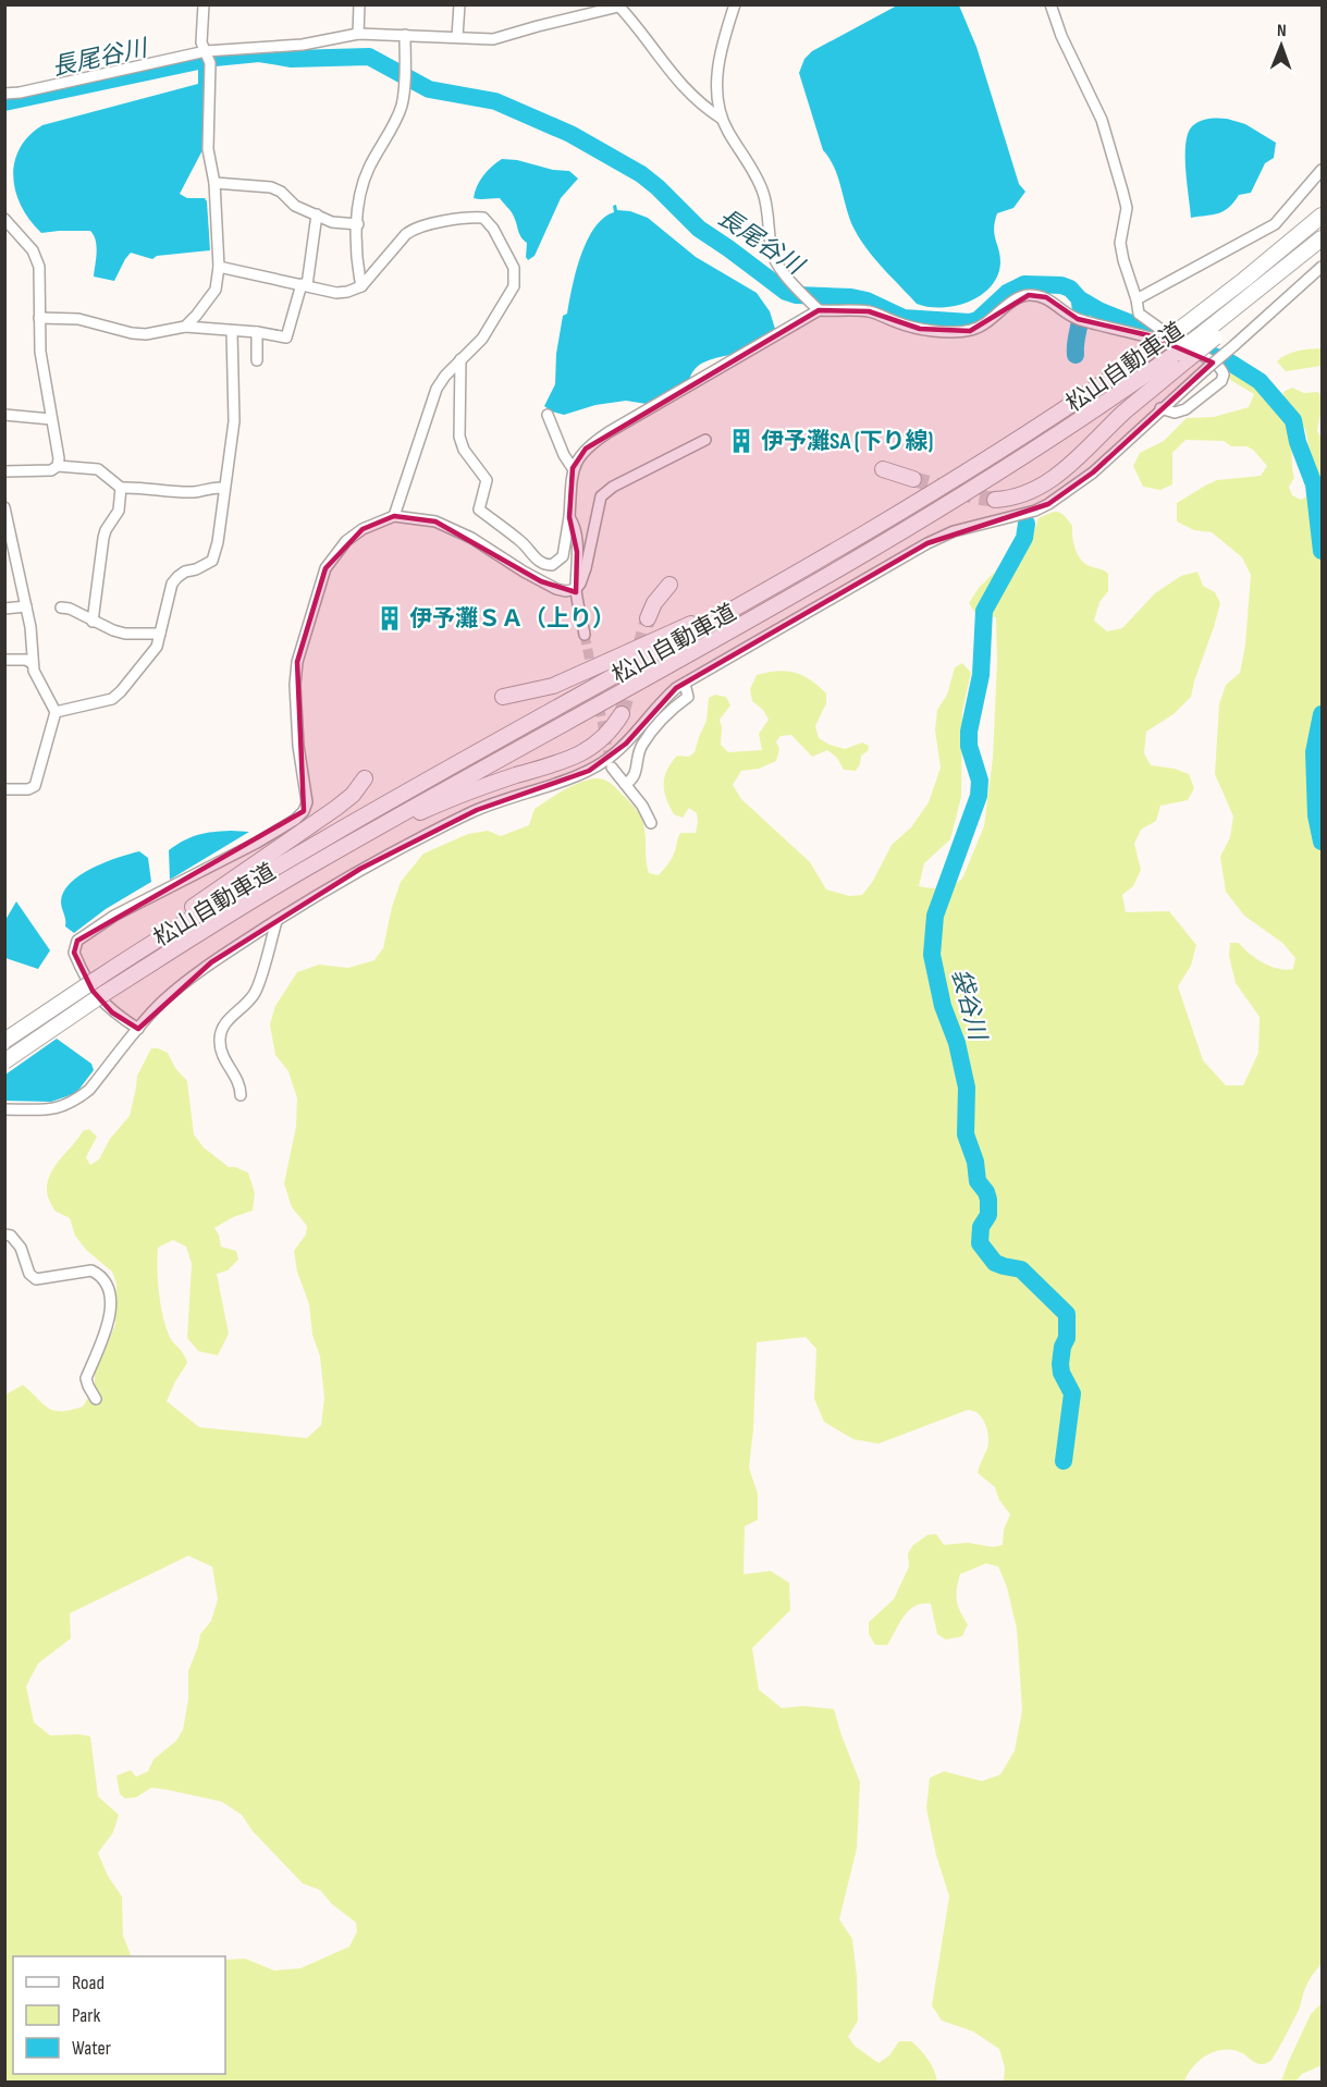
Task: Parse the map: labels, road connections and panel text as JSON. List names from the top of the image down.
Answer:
{
  "streets": {
    "highway": ["松山自動車道"]
  },
  "water": ["長尾谷川", "袋谷川"],
  "places": {
    "building": ["伊予灘SA (下り線)", "伊予灘ＳＡ（上り）"]
  },
  "legend": ["Road", "Park", "Water"],
  "north": "top"
}
